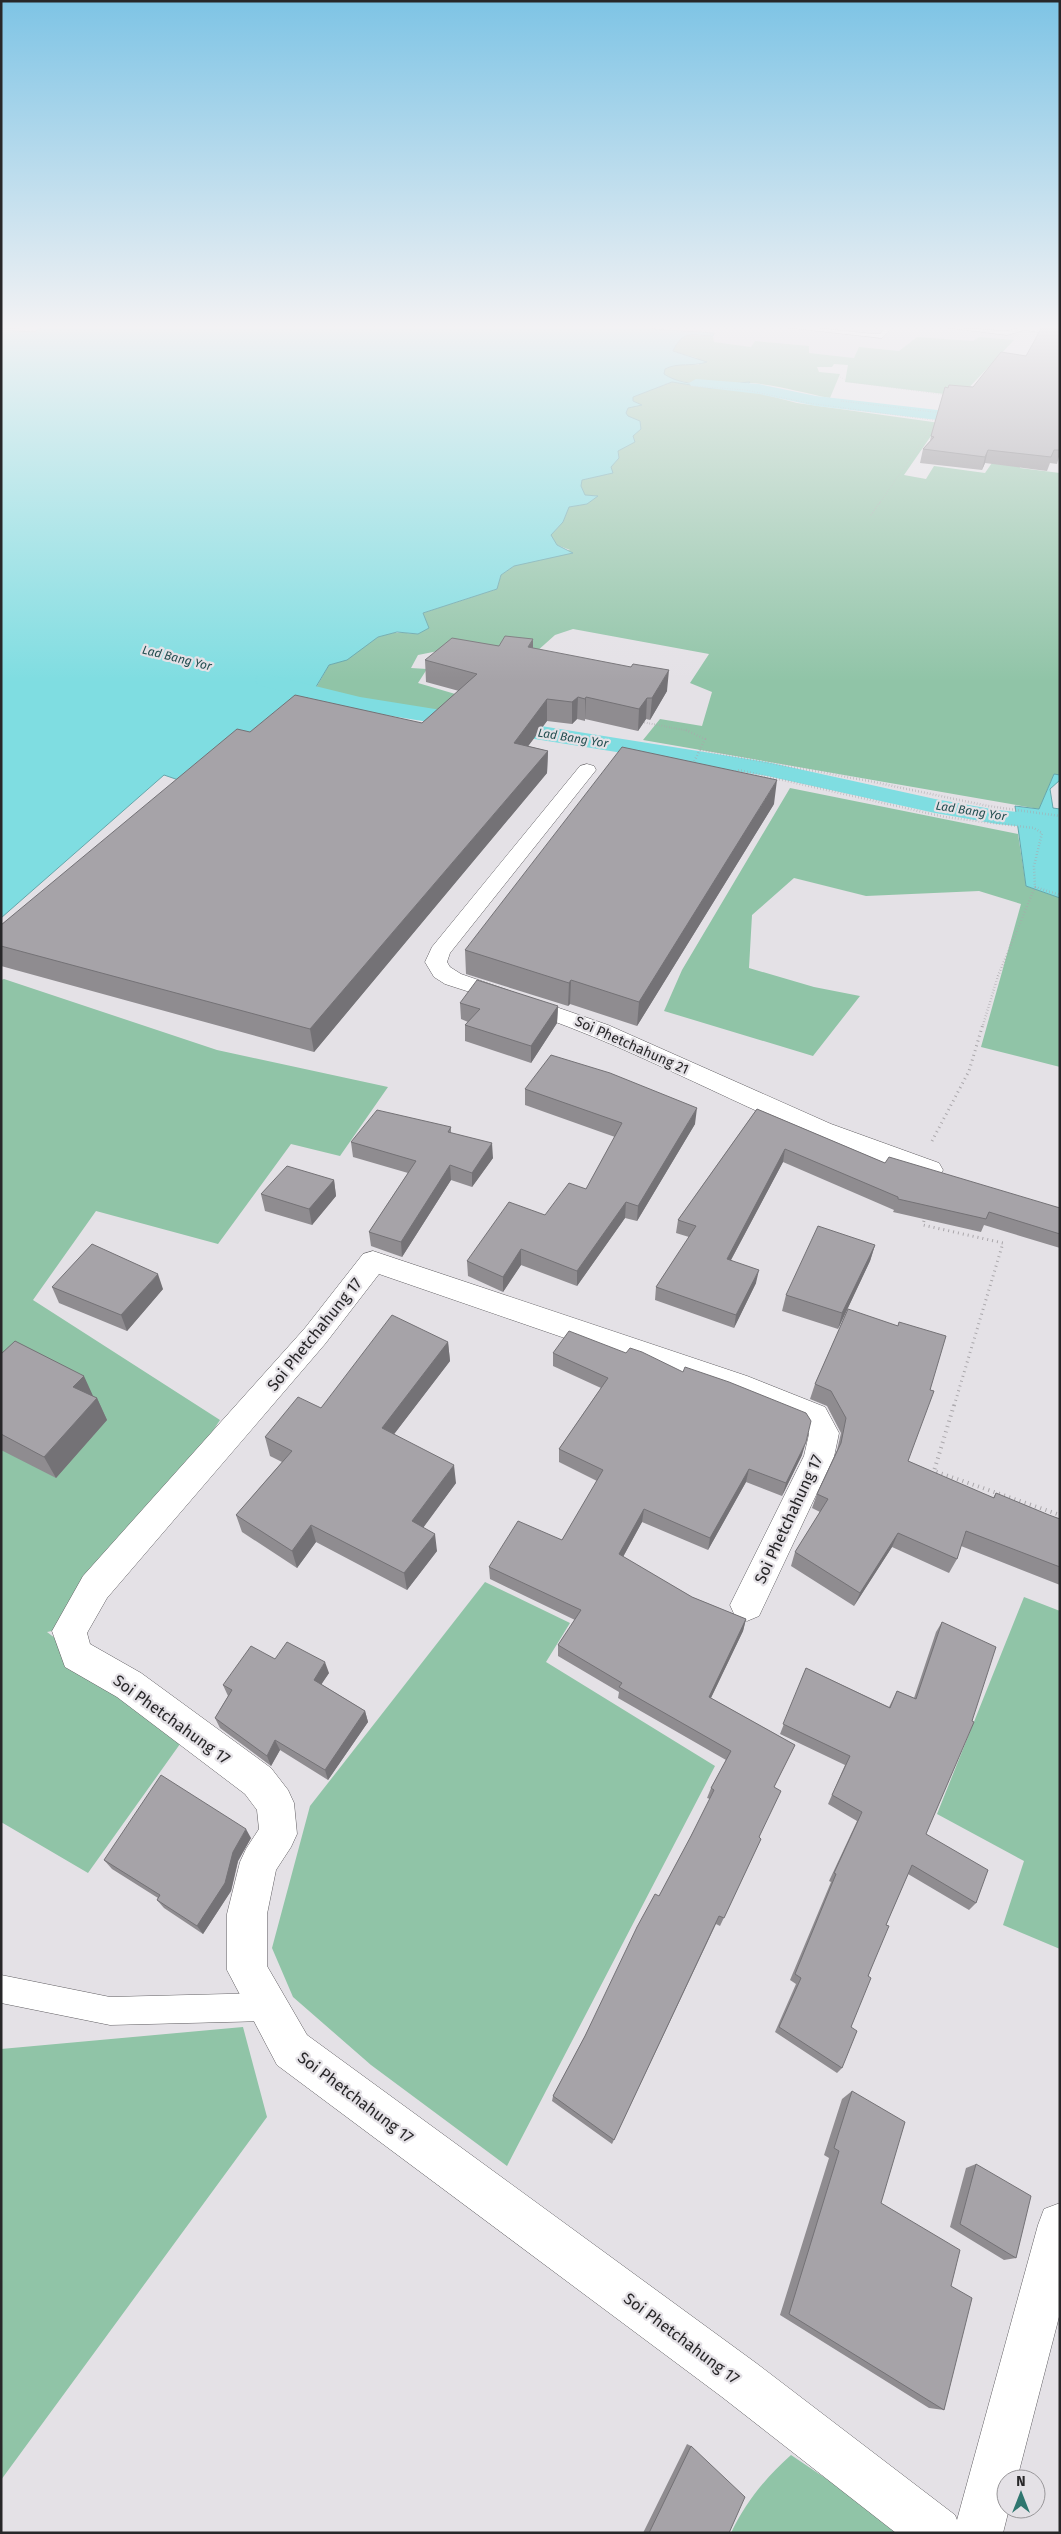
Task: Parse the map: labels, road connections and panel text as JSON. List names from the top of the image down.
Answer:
{
  "streets": {
    "street": ["Soi Phetchahung 21", "Soi Phetchahung 17"]
  },
  "water": ["Lad Bang Yor"],
  "north": "top"
}
